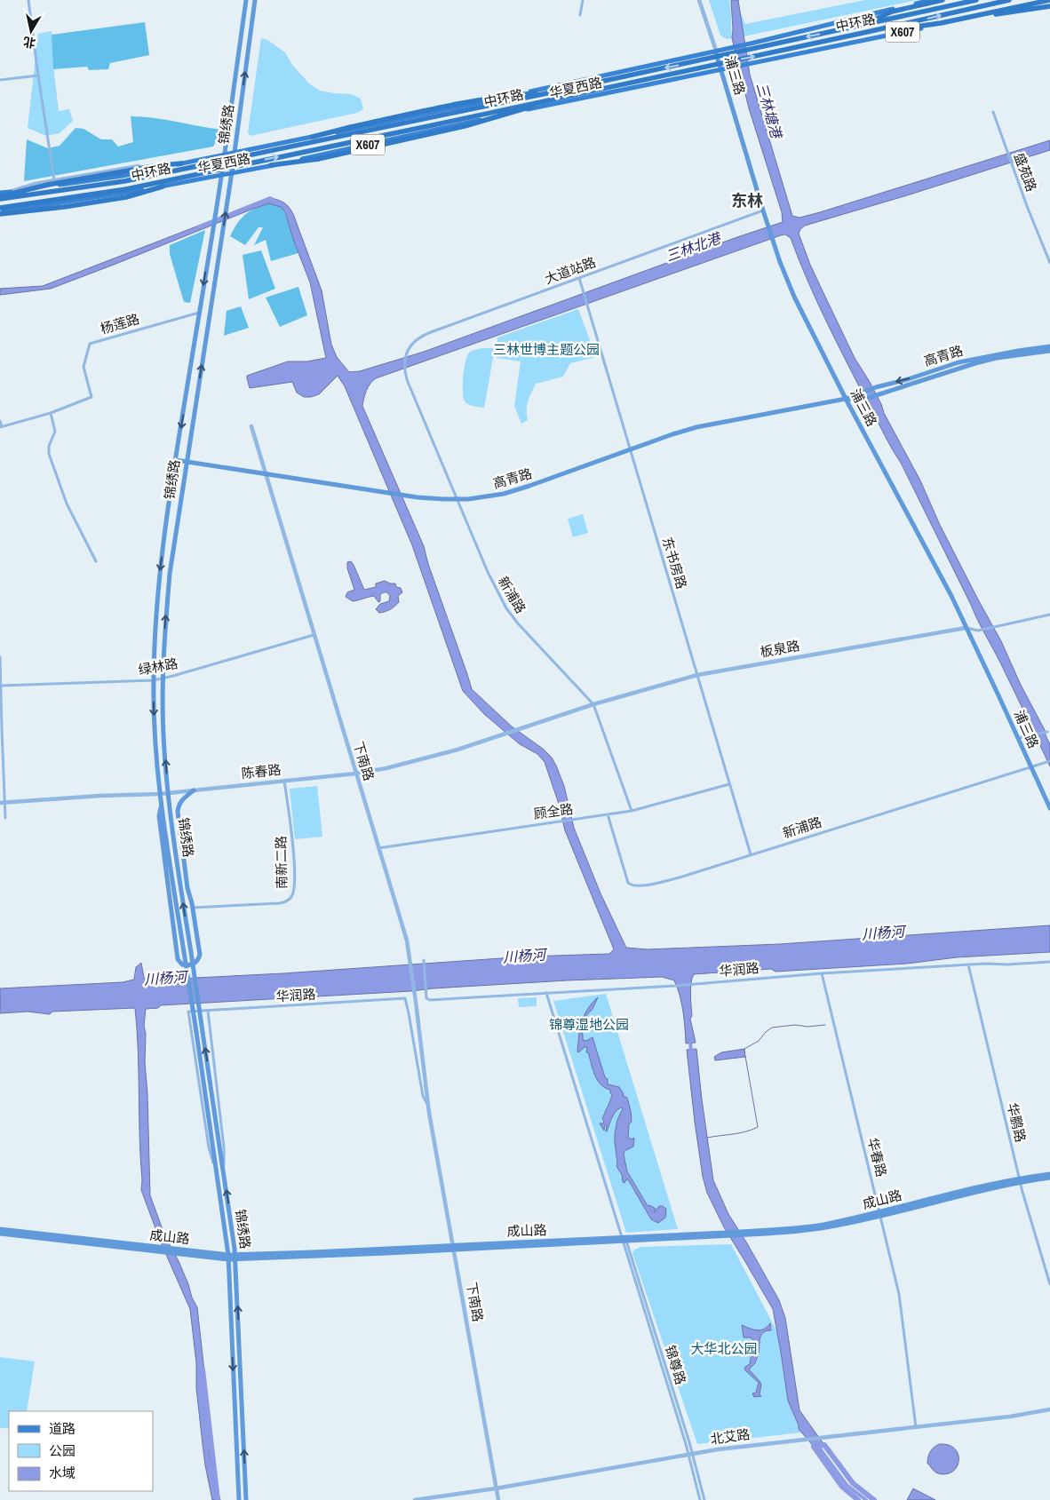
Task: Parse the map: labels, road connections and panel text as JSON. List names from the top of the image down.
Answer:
{
  "streets": {
    "highway": ["中环路"],
    "main road": [
      "X607",
      "浦三路",
      "华夏西路",
      "锦绣路",
      "高青路",
      "成山路"
    ],
    "street": [
      "盛苑路",
      "大道站路",
      "杨莲路",
      "东书房路",
      "新浦路",
      "板泉路",
      "绿林路",
      "下南路",
      "陈春路",
      "顾全路",
      "南新二路",
      "华润路",
      "华鹏路",
      "华春路",
      "锦尊路",
      "北艾路"
    ]
  },
  "crossings": [
    ["浦三路", "华夏西路"],
    ["浦三路", "大道站路"],
    ["浦三路", "高青路"],
    ["浦三路", "新浦路"],
    ["浦三路", "板泉路"],
    ["华夏西路", "锦绣路"],
    ["锦绣路", "杨莲路"],
    ["锦绣路", "高青路"],
    ["锦绣路", "绿林路"],
    ["锦绣路", "陈春路"],
    ["锦绣路", "南新二路"],
    ["锦绣路", "华润路"],
    ["锦绣路", "成山路"],
    ["大道站路", "东书房路"],
    ["大道站路", "新浦路"],
    ["高青路", "东书房路"],
    ["高青路", "新浦路"],
    ["高青路", "下南路"],
    ["东书房路", "新浦路"],
    ["东书房路", "板泉路"],
    ["东书房路", "顾全路"],
    ["新浦路", "板泉路"],
    ["新浦路", "顾全路"],
    ["板泉路", "陈春路"],
    ["绿林路", "下南路"],
    ["下南路", "陈春路"],
    ["下南路", "顾全路"],
    ["下南路", "华润路"],
    ["下南路", "成山路"],
    ["下南路", "北艾路"],
    ["陈春路", "南新二路"],
    ["华润路", "华鹏路"],
    ["华润路", "华春路"],
    ["华润路", "锦尊路"],
    ["华鹏路", "成山路"],
    ["华春路", "成山路"],
    ["华春路", "北艾路"],
    ["成山路", "锦尊路"],
    ["锦尊路", "北艾路"]
  ],
  "districts": ["东林"],
  "water": ["三林塘港", "三林北港", "川杨河"],
  "parks": ["三林世博主题公园", "锦尊湿地公园", "大华北公园"],
  "legend": ["道路", "公园", "水域"],
  "north": "bottom"
}
